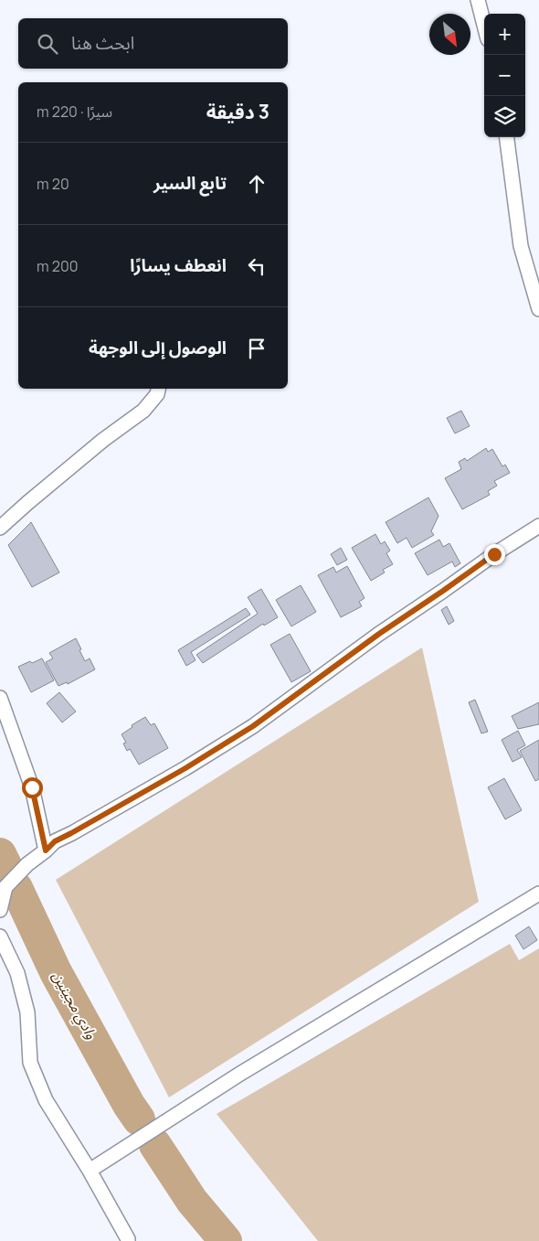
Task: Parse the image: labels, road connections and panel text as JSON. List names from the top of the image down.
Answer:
{
  "water": ["وادي مجينين"],
  "north": "bottom right",
  "page": {
    "map_buttons": ["+", "−"],
    "search": "ابحث هنا",
    "heading": ["3 دقيقة", "سيرًا · 220 m"],
    "list": [
      ["تابع السير", "20 m"],
      ["انعطف يسارًا", "200 m"],
      "الوصول إلى الوجهة"
    ]
  }
}
